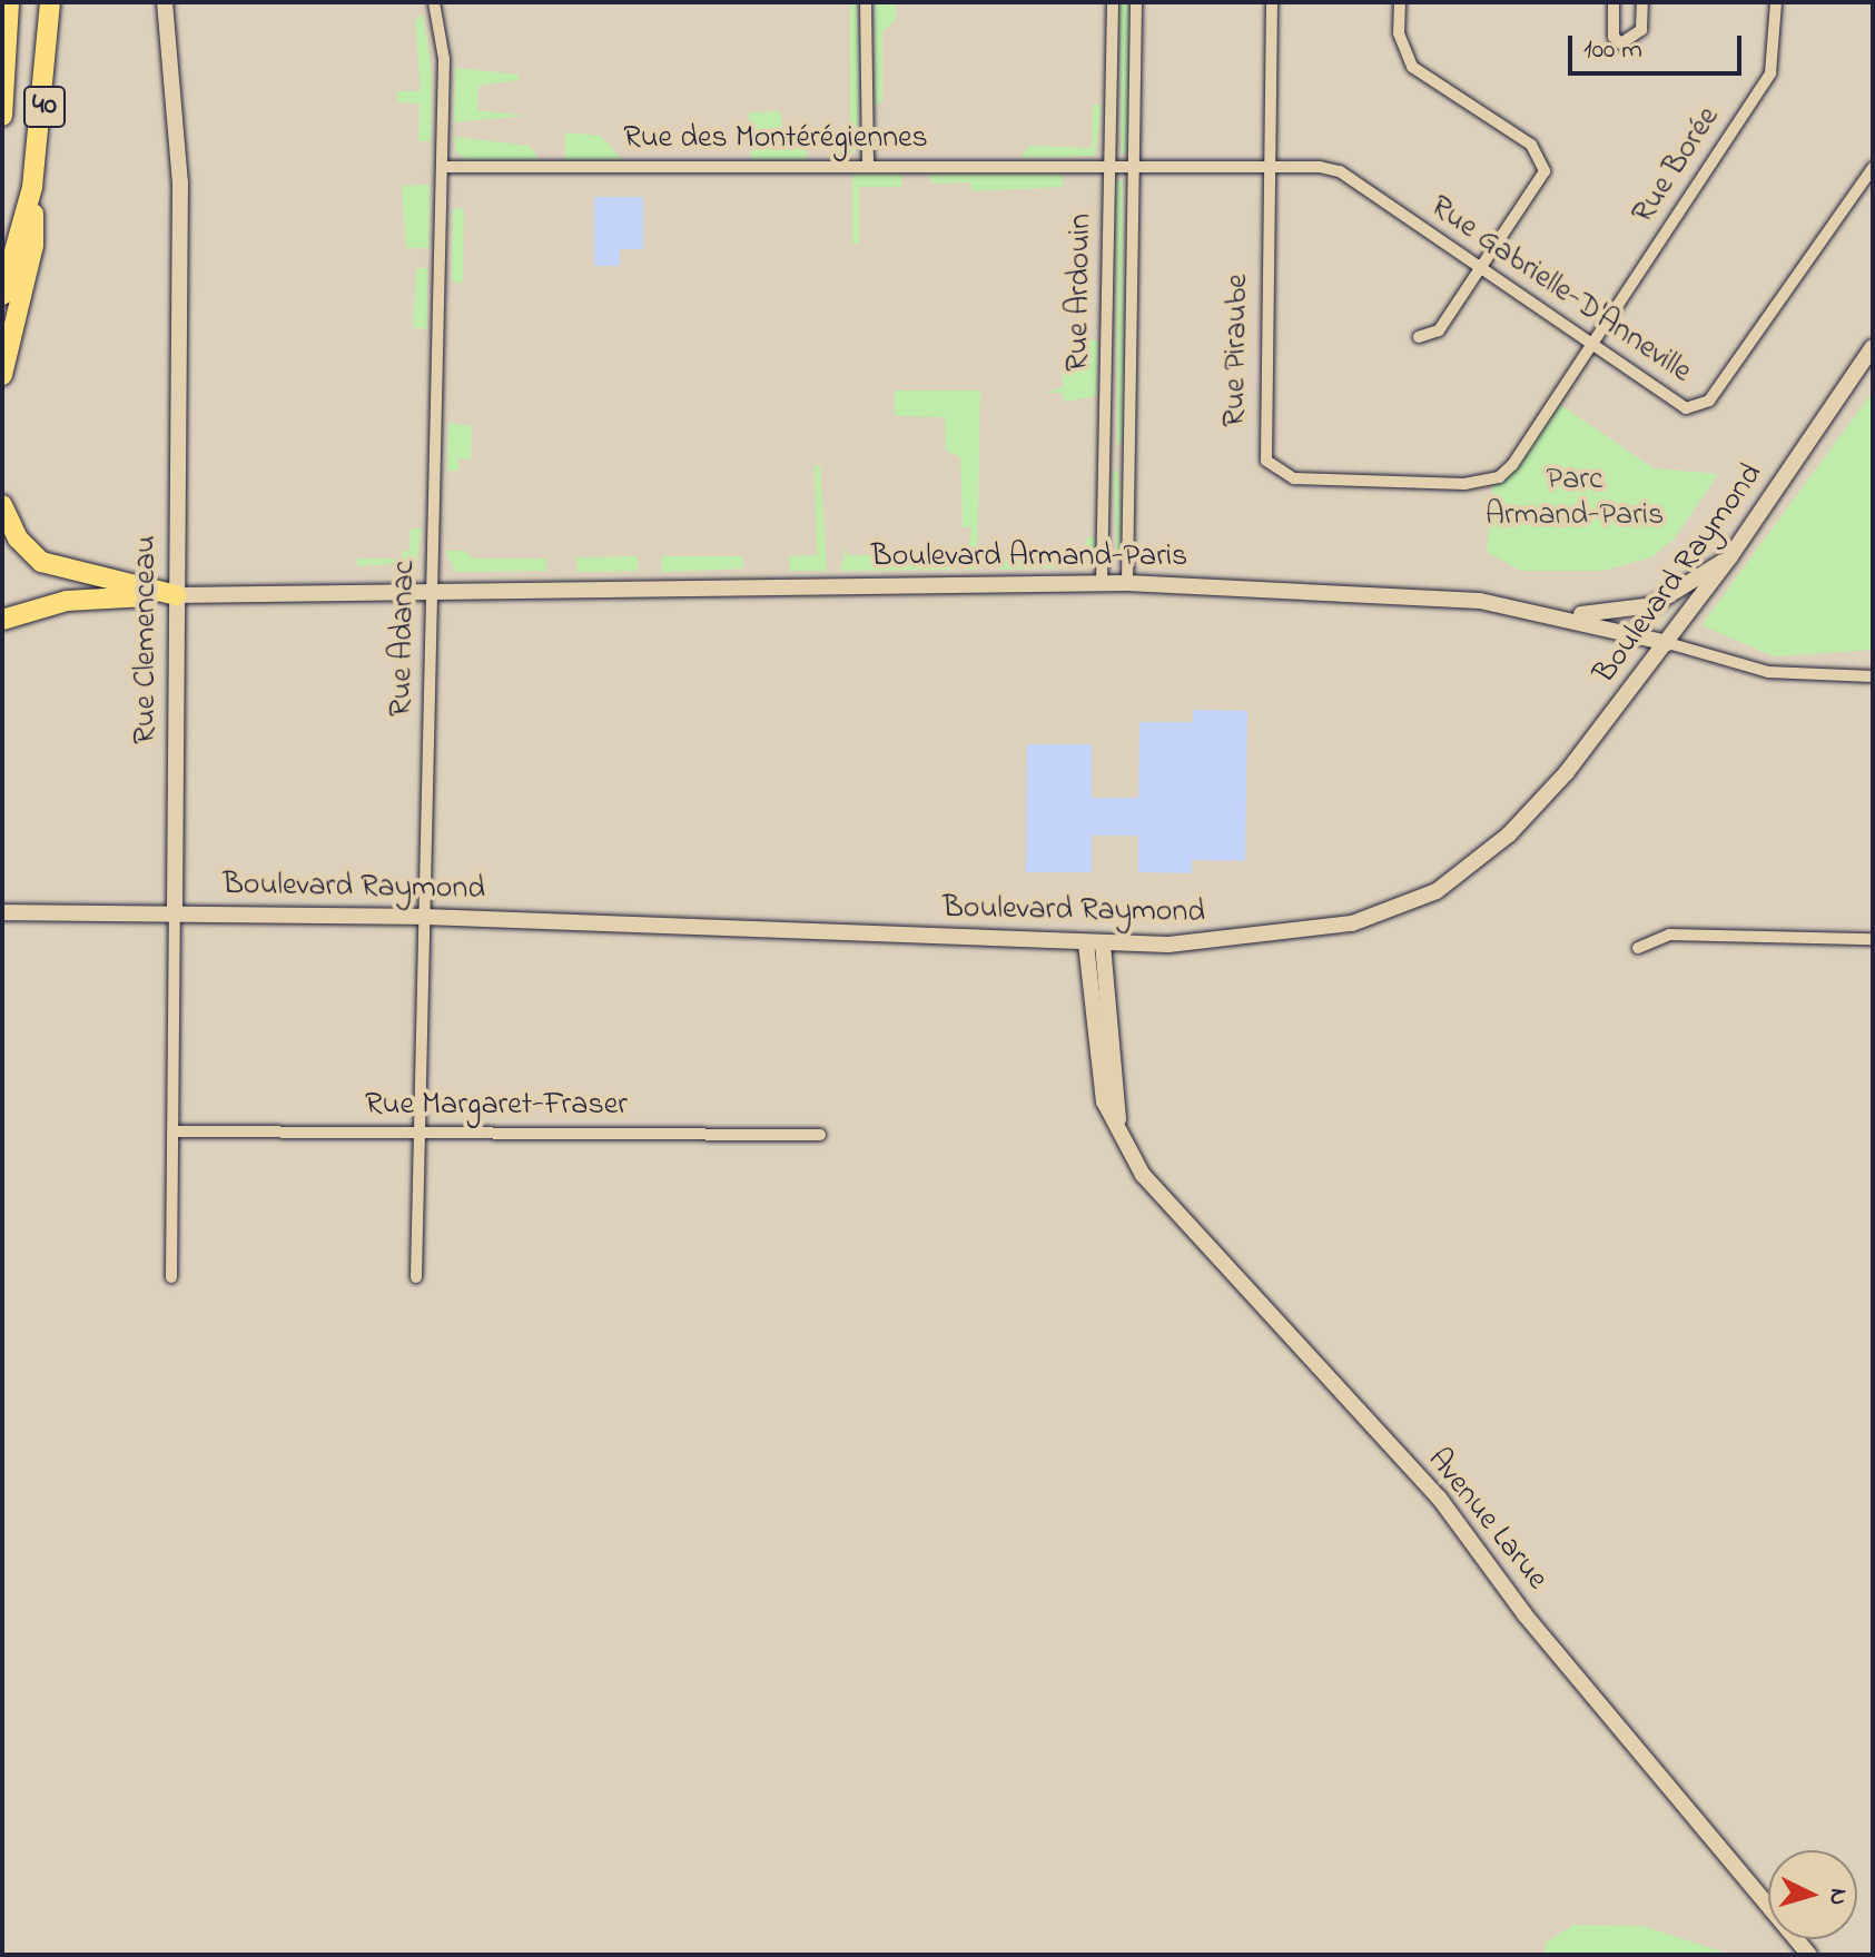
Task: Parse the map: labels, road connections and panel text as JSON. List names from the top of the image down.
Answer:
{
  "streets": {
    "highway": ["40"],
    "street": [
      "Rue des Montérégiennes",
      "Rue Borée",
      "Rue Gabrielle-D'Anneville",
      "Rue Ardouin",
      "Rue Piraube",
      "Boulevard Armand-Paris",
      "Boulevard Raymond",
      "Rue Adanac",
      "Rue Clemenceau",
      "Rue Margaret-Fraser",
      "Avenue Larue"
    ]
  },
  "crossings": [
    ["Rue des Montérégiennes", "Rue Gabrielle-D'Anneville"],
    ["Rue des Montérégiennes", "Rue Ardouin"],
    ["Rue des Montérégiennes", "Rue Adanac"],
    ["Rue Borée", "Rue Gabrielle-D'Anneville"],
    ["Rue Borée", "Rue Piraube"],
    ["Rue Gabrielle-D'Anneville", "Rue Ardouin"],
    ["Rue Gabrielle-D'Anneville", "Rue Piraube"],
    ["Rue Ardouin", "Boulevard Armand-Paris"],
    ["Boulevard Armand-Paris", "Boulevard Raymond"],
    ["Boulevard Armand-Paris", "Rue Adanac"],
    ["Boulevard Armand-Paris", "Rue Clemenceau"],
    ["Boulevard Raymond", "Rue Adanac"],
    ["Boulevard Raymond", "Rue Clemenceau"],
    ["Boulevard Raymond", "Avenue Larue"],
    ["Rue Adanac", "Rue Margaret-Fraser"],
    ["Rue Clemenceau", "Rue Margaret-Fraser"]
  ],
  "parks": ["Parc Armand-Paris"],
  "scale_bar": "100 m",
  "north": "right"
}
